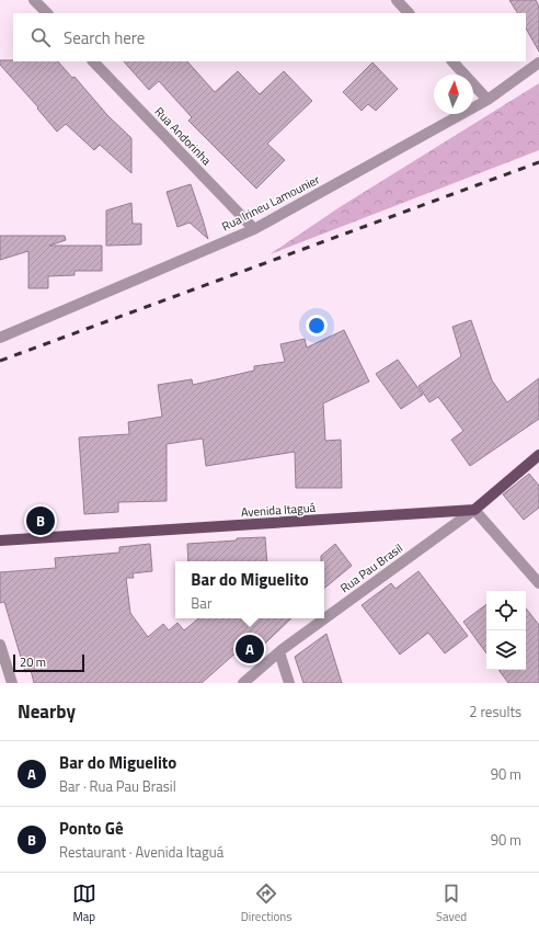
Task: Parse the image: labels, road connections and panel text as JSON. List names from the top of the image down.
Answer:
{
  "streets": {
    "main road": ["Avenida Itaguá"],
    "street": ["Rua Andorinha", "Rua Irineu Lamounier", "Rua Pau Brasil"]
  },
  "crossings": [
    ["Rua Andorinha", "Rua Irineu Lamounier"],
    ["Avenida Itaguá", "Rua Pau Brasil"]
  ],
  "scale_bar": "20 m",
  "north": "top",
  "page": {
    "search": "Search here",
    "pins": ["B", "A"],
    "popup": ["Bar do Miguelito", "Bar"],
    "scale": "20 m",
    "heading": ["Nearby", "2 results"],
    "list": [
      {
        "mark": "A",
        "name": "Bar do Miguelito",
        "note": "Bar · Rua Pau Brasil",
        "value": "90 m"
      },
      {
        "mark": "B",
        "name": "Ponto Gê",
        "note": "Restaurant · Avenida Itaguá",
        "value": "90 m"
      }
    ],
    "nav": ["Map", "Directions", "Saved"]
  }
}
